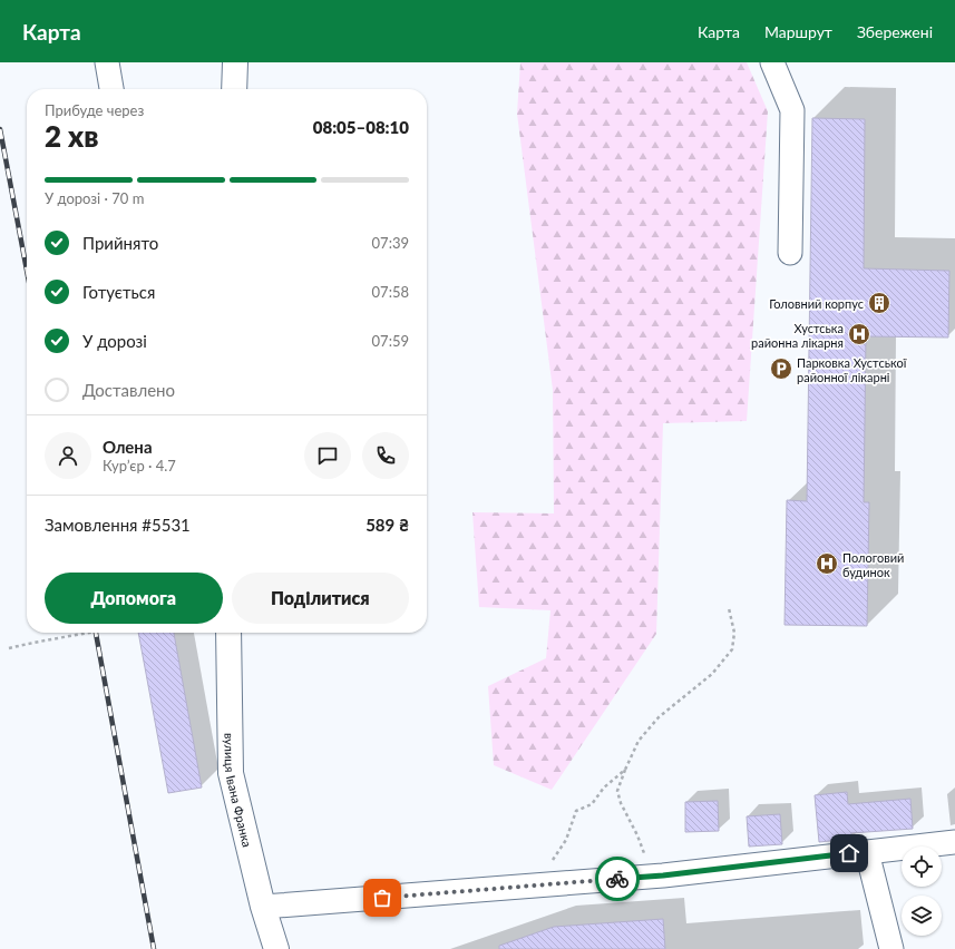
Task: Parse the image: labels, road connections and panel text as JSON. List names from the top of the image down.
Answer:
{
  "streets": {
    "main road": ["вулиця Івана Франка"]
  },
  "places": {
    "building": ["Головний корпус"],
    "hospital": ["Хустська районна лікарня", "Пологовий будинок"],
    "parking": ["Парковка Хустської районної лікарні"]
  },
  "page": {
    "header": "Карта",
    "nav": ["Карта", "Маршрут", "Збережені"],
    "heading": ["2 хв", "Прибуде через", "08:05–08:10"],
    "panel": [
      "Олена",
      "Кур’єр · 4.7",
      "Замовлення #5531",
      "589 ₴"
    ],
    "bar": "У дорозі · 70 m",
    "list": [
      ["Прийнято", "07:39"],
      ["Готується", "07:58"],
      ["У дорозі", "07:59"],
      "Доставлено"
    ],
    "buttons": ["Допомога", "Поділитися"]
  }
}
